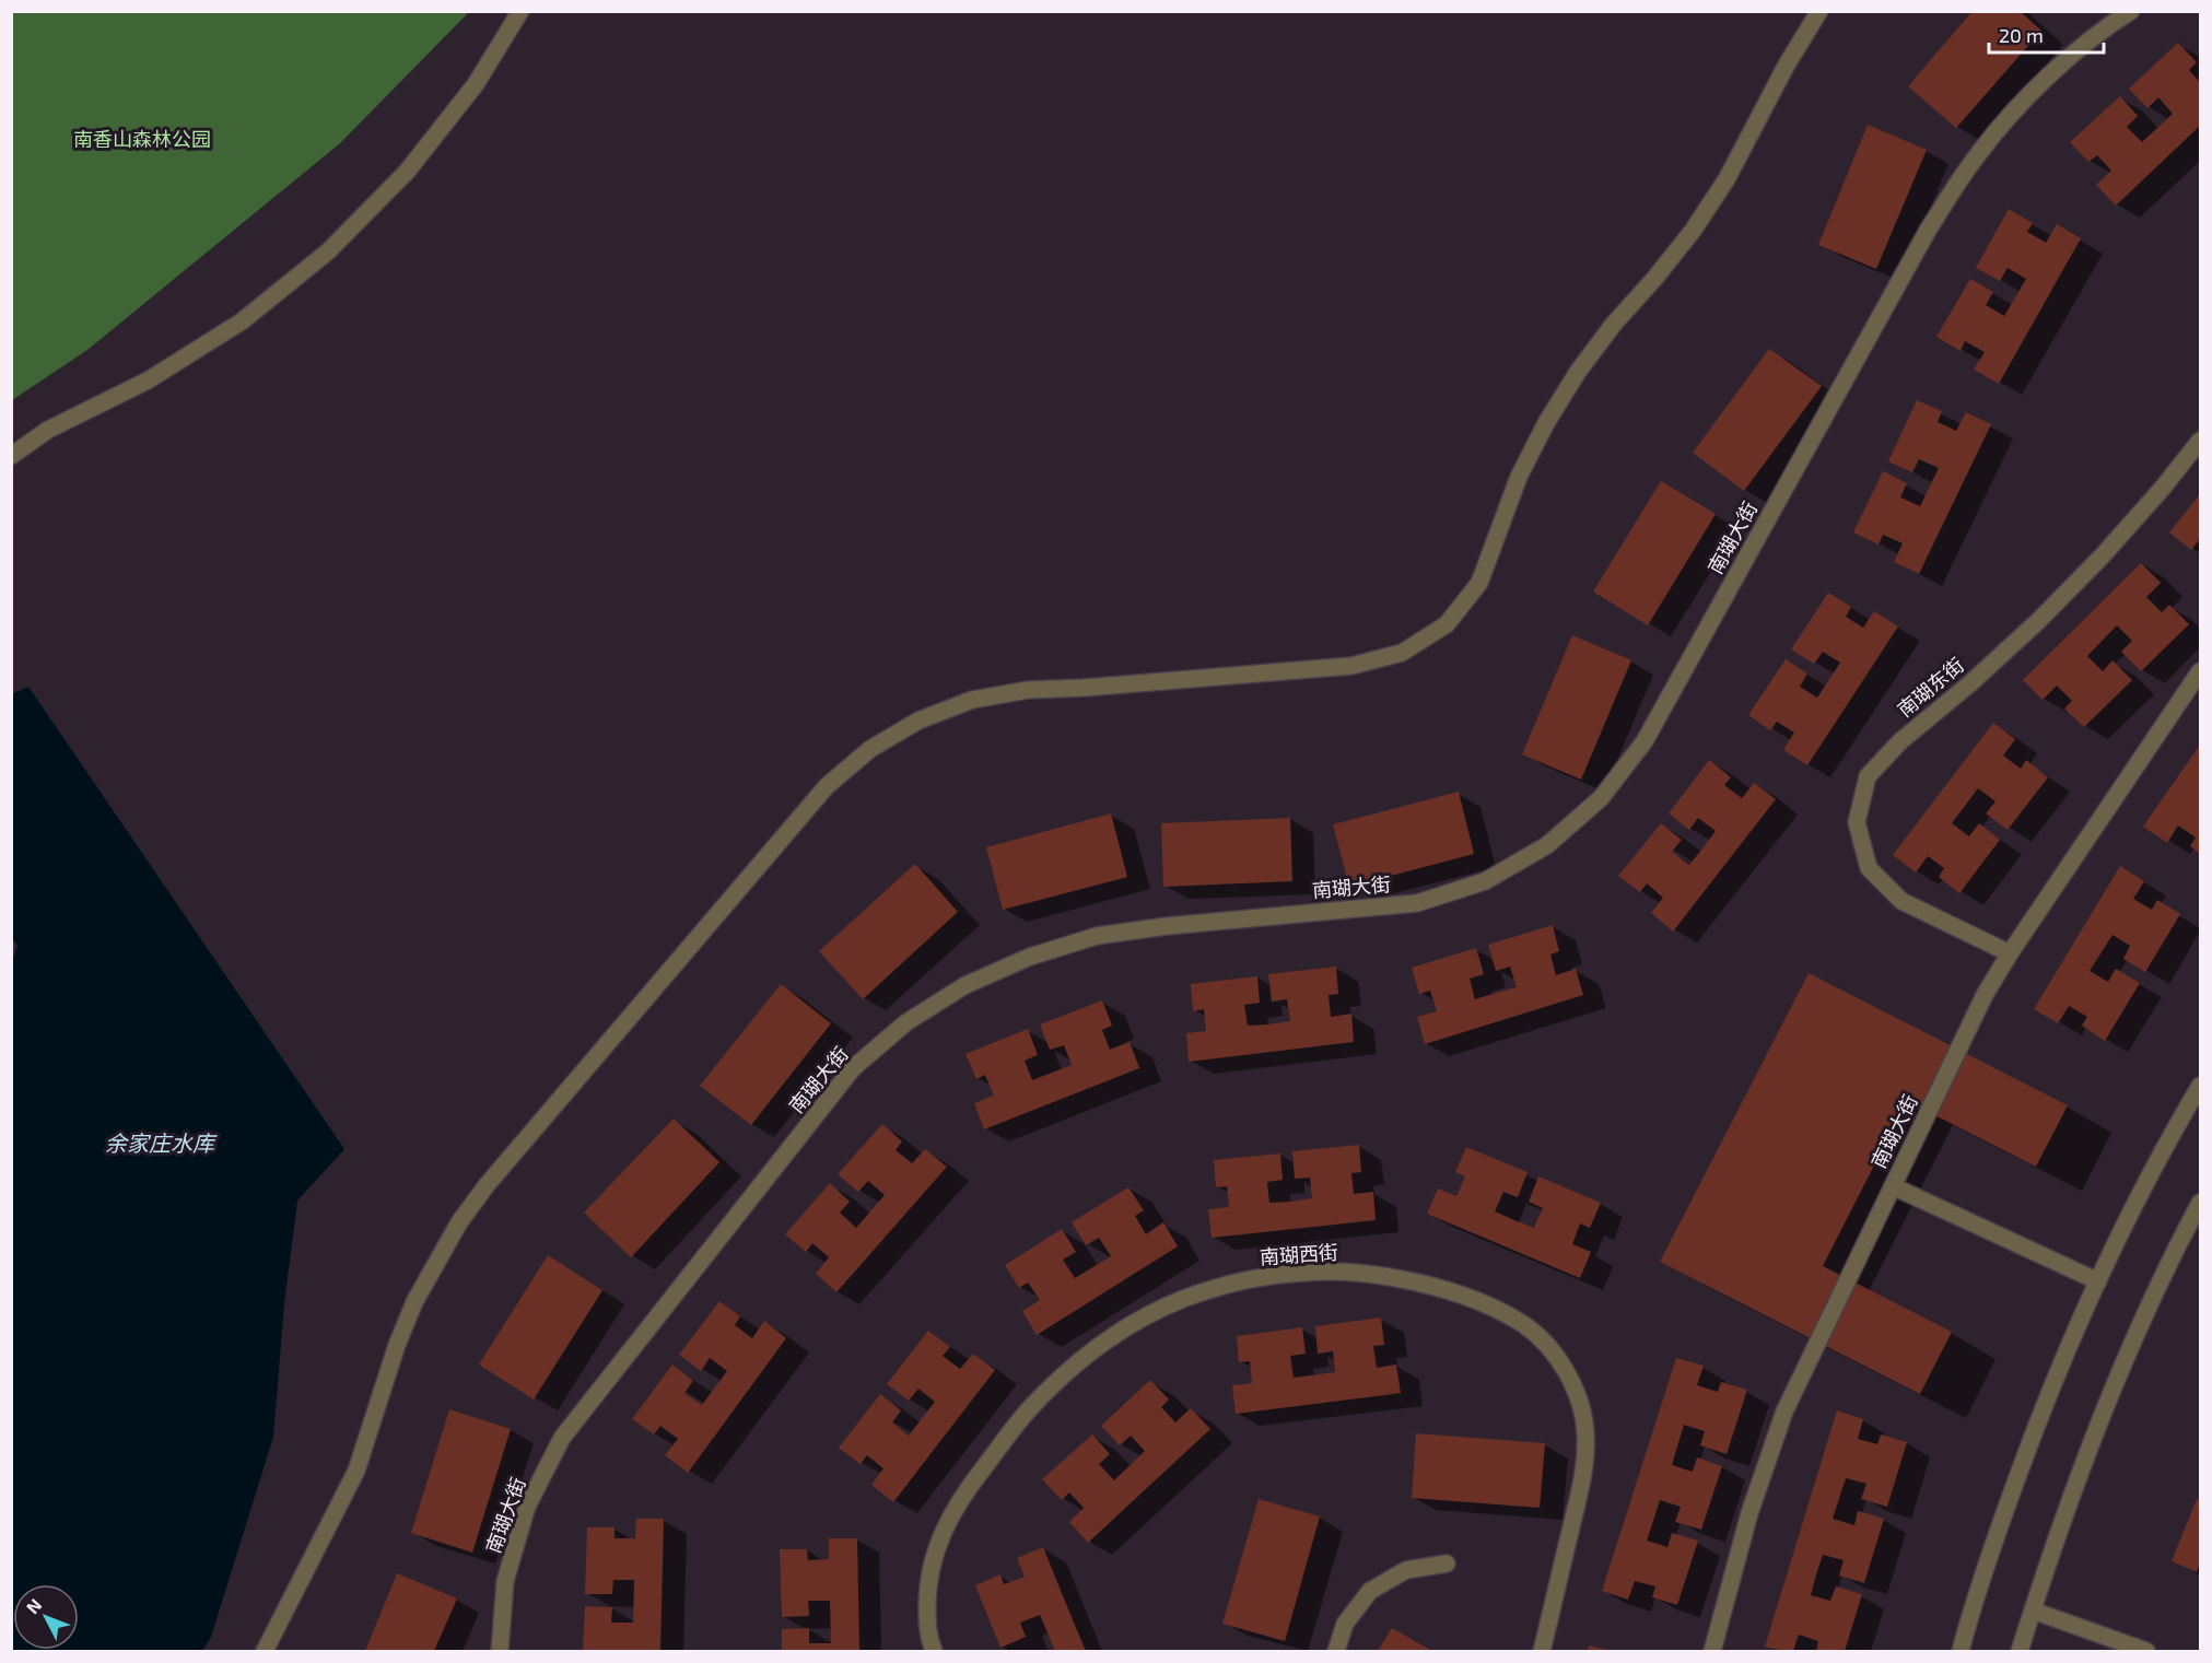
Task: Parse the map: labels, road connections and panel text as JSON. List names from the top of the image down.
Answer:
{
  "streets": {
    "street": ["南瑚大街", "南瑚东街", "南瑚西街"]
  },
  "crossings": [
    ["南瑚大街", "南瑚东街"]
  ],
  "water": ["余家庄水库"],
  "parks": ["南香山森林公园"],
  "scale_bar": "20 m",
  "north": "top left"
}
